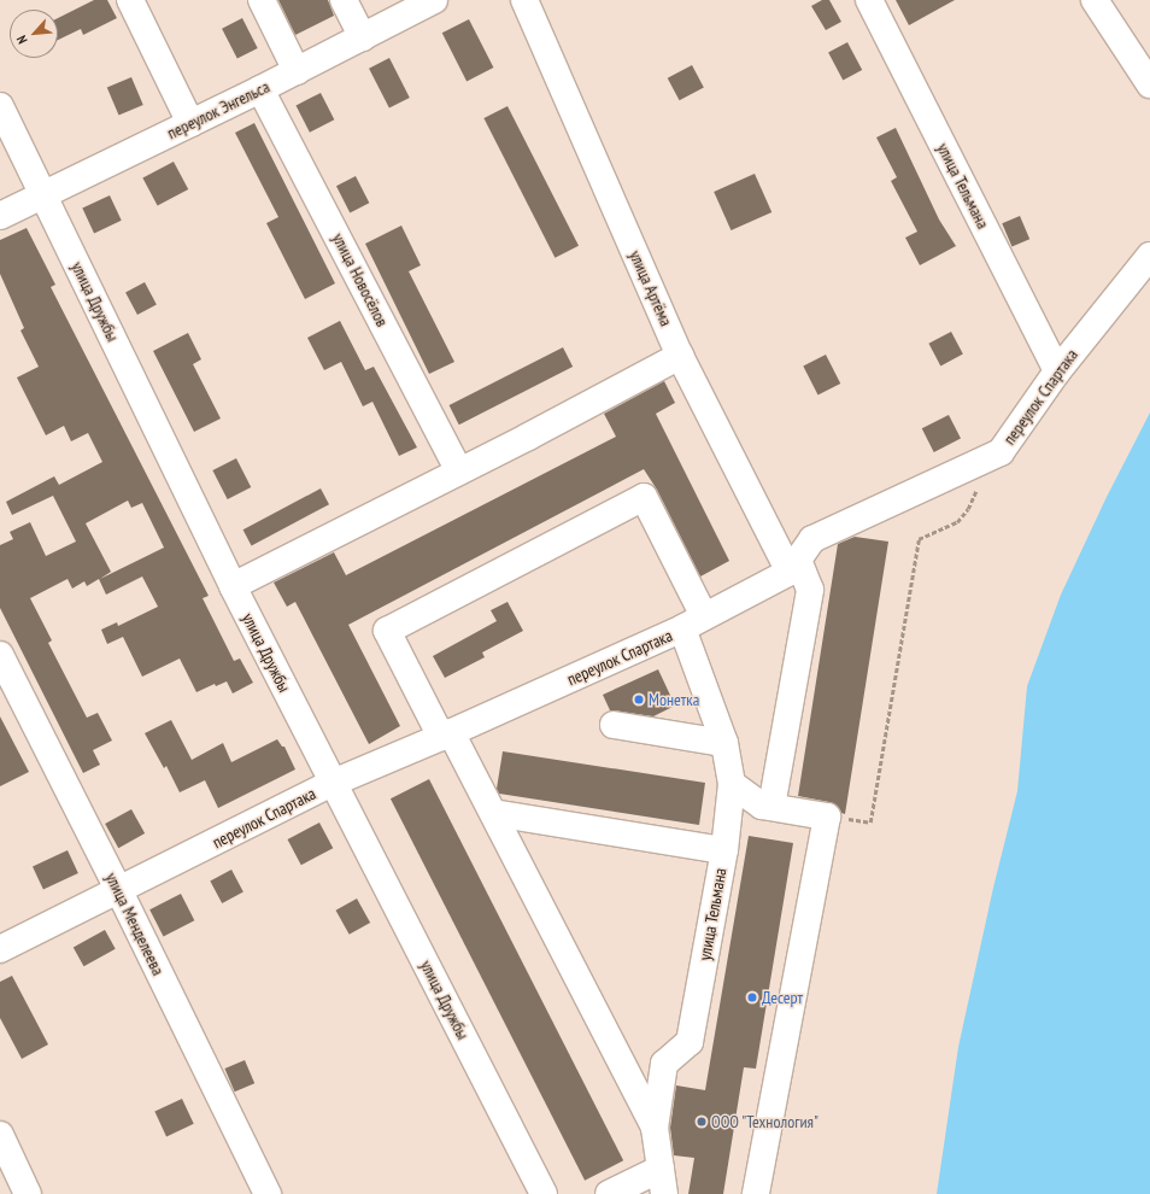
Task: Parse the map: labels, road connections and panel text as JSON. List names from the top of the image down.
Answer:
{
  "streets": {
    "street": [
      "переулок Энгельса",
      "улица Тельмана",
      "улица Новосёлов",
      "улица Артёма",
      "улица Дружбы",
      "переулок Спартака",
      "улица Менделеева"
    ]
  },
  "crossings": [
    ["переулок Энгельса", "улица Новосёлов"],
    ["переулок Энгельса", "улица Дружбы"],
    ["улица Тельмана", "переулок Спартака"],
    ["улица Артёма", "переулок Спартака"],
    ["улица Дружбы", "переулок Спартака"],
    ["переулок Спартака", "улица Менделеева"]
  ],
  "places": ["Монетка", "Десерт", "ООО \"Технология\""],
  "north": "bottom left"
}
